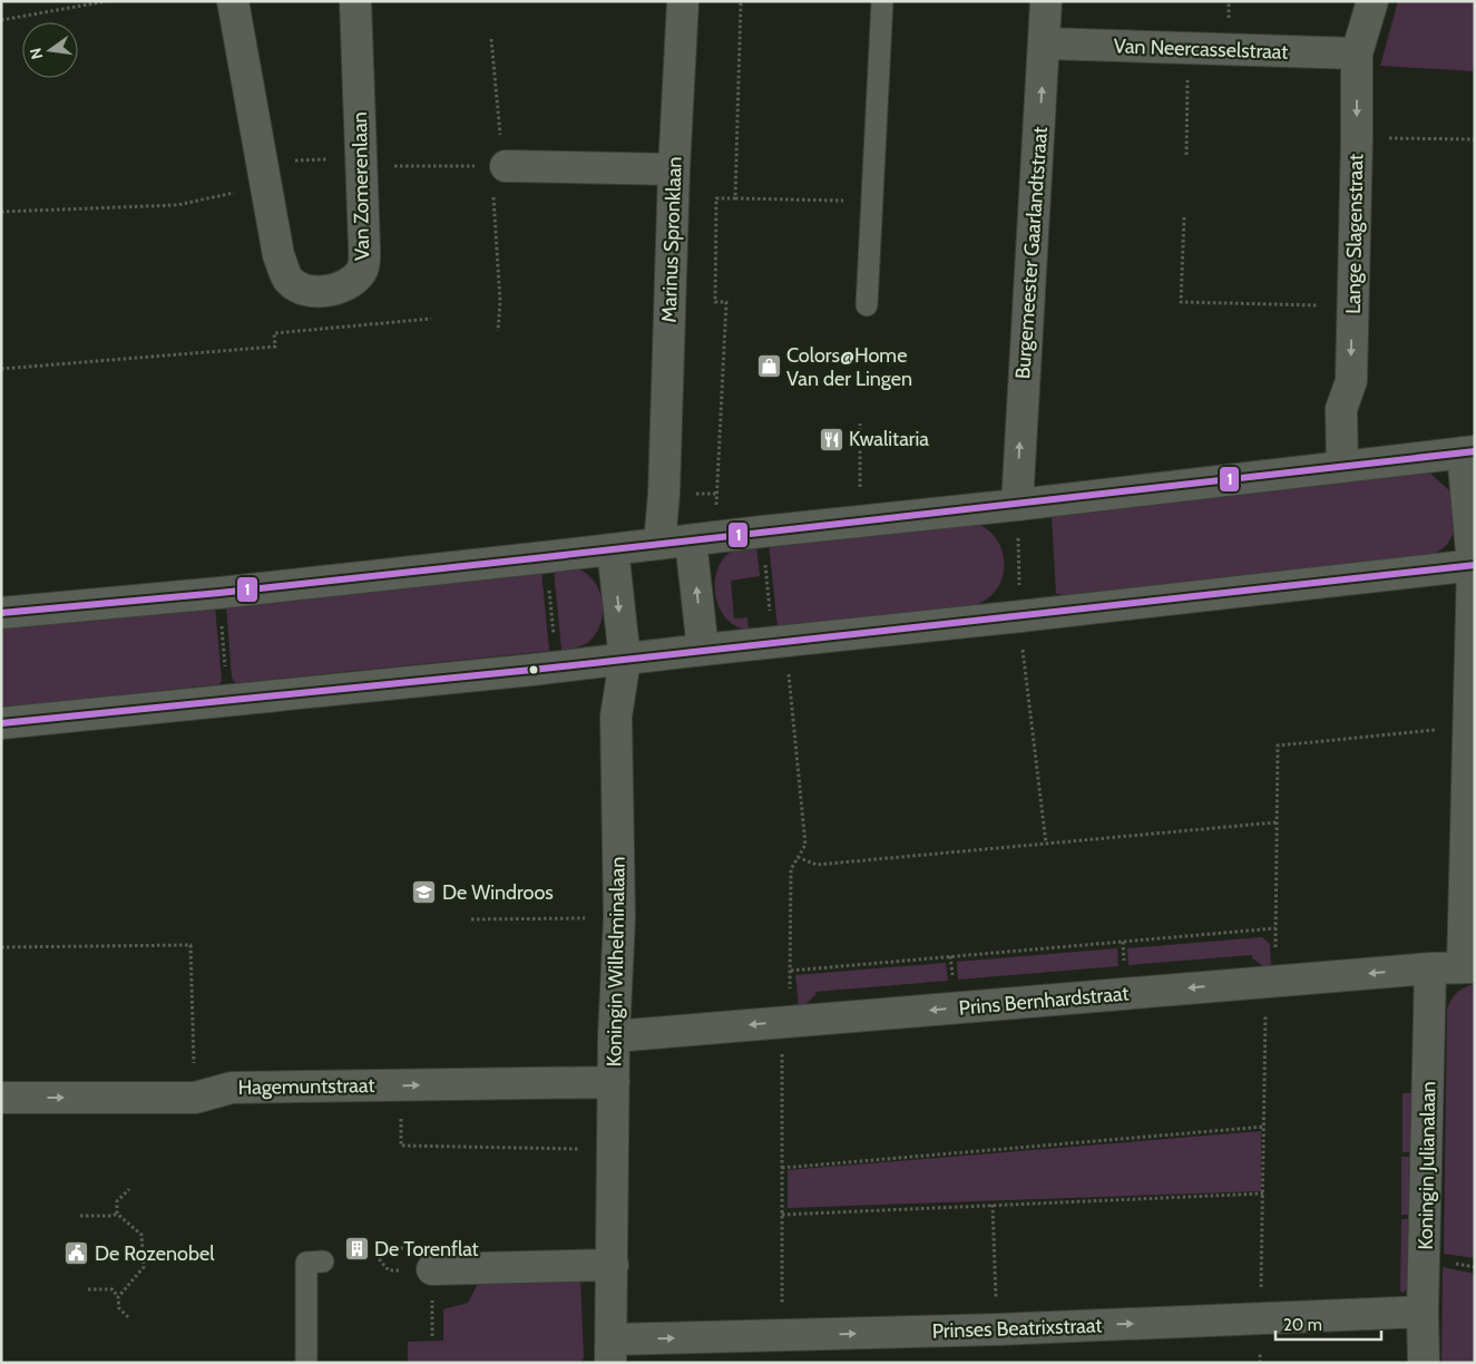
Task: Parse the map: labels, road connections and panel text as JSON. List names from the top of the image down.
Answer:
{
  "streets": {
    "street": [
      "Van Neercasselstraat",
      "Van Zomerenlaan",
      "Lange Slagenstraat",
      "Marinus Spronklaan",
      "Burgemeester Gaarlandtstraat",
      "Koningin Wilhelminalaan",
      "Prins Bernhardstraat",
      "Hagemuntstraat",
      "Koningin Julianalaan",
      "Prinses Beatrixstraat"
    ]
  },
  "crossings": [
    ["Van Neercasselstraat", "Lange Slagenstraat"],
    ["Van Neercasselstraat", "Burgemeester Gaarlandtstraat"],
    ["Koningin Wilhelminalaan", "Prins Bernhardstraat"],
    ["Koningin Wilhelminalaan", "Hagemuntstraat"],
    ["Koningin Wilhelminalaan", "Prinses Beatrixstraat"],
    ["Prins Bernhardstraat", "Koningin Julianalaan"],
    ["Koningin Julianalaan", "Prinses Beatrixstraat"]
  ],
  "one_way": [
    "Lange Slagenstraat",
    "Burgemeester Gaarlandtstraat",
    "Prins Bernhardstraat",
    "Prinses Beatrixstraat"
  ],
  "places": {
    "shop": ["Colors@Home Van der Lingen"],
    "restaurant": ["Kwalitaria"],
    "school or university": ["De Windroos"],
    "building": ["De Torenflat"],
    "public building": ["De Rozenobel"]
  },
  "lines": ["transit line 1"],
  "scale_bar": "20 m",
  "north": "left"
}
